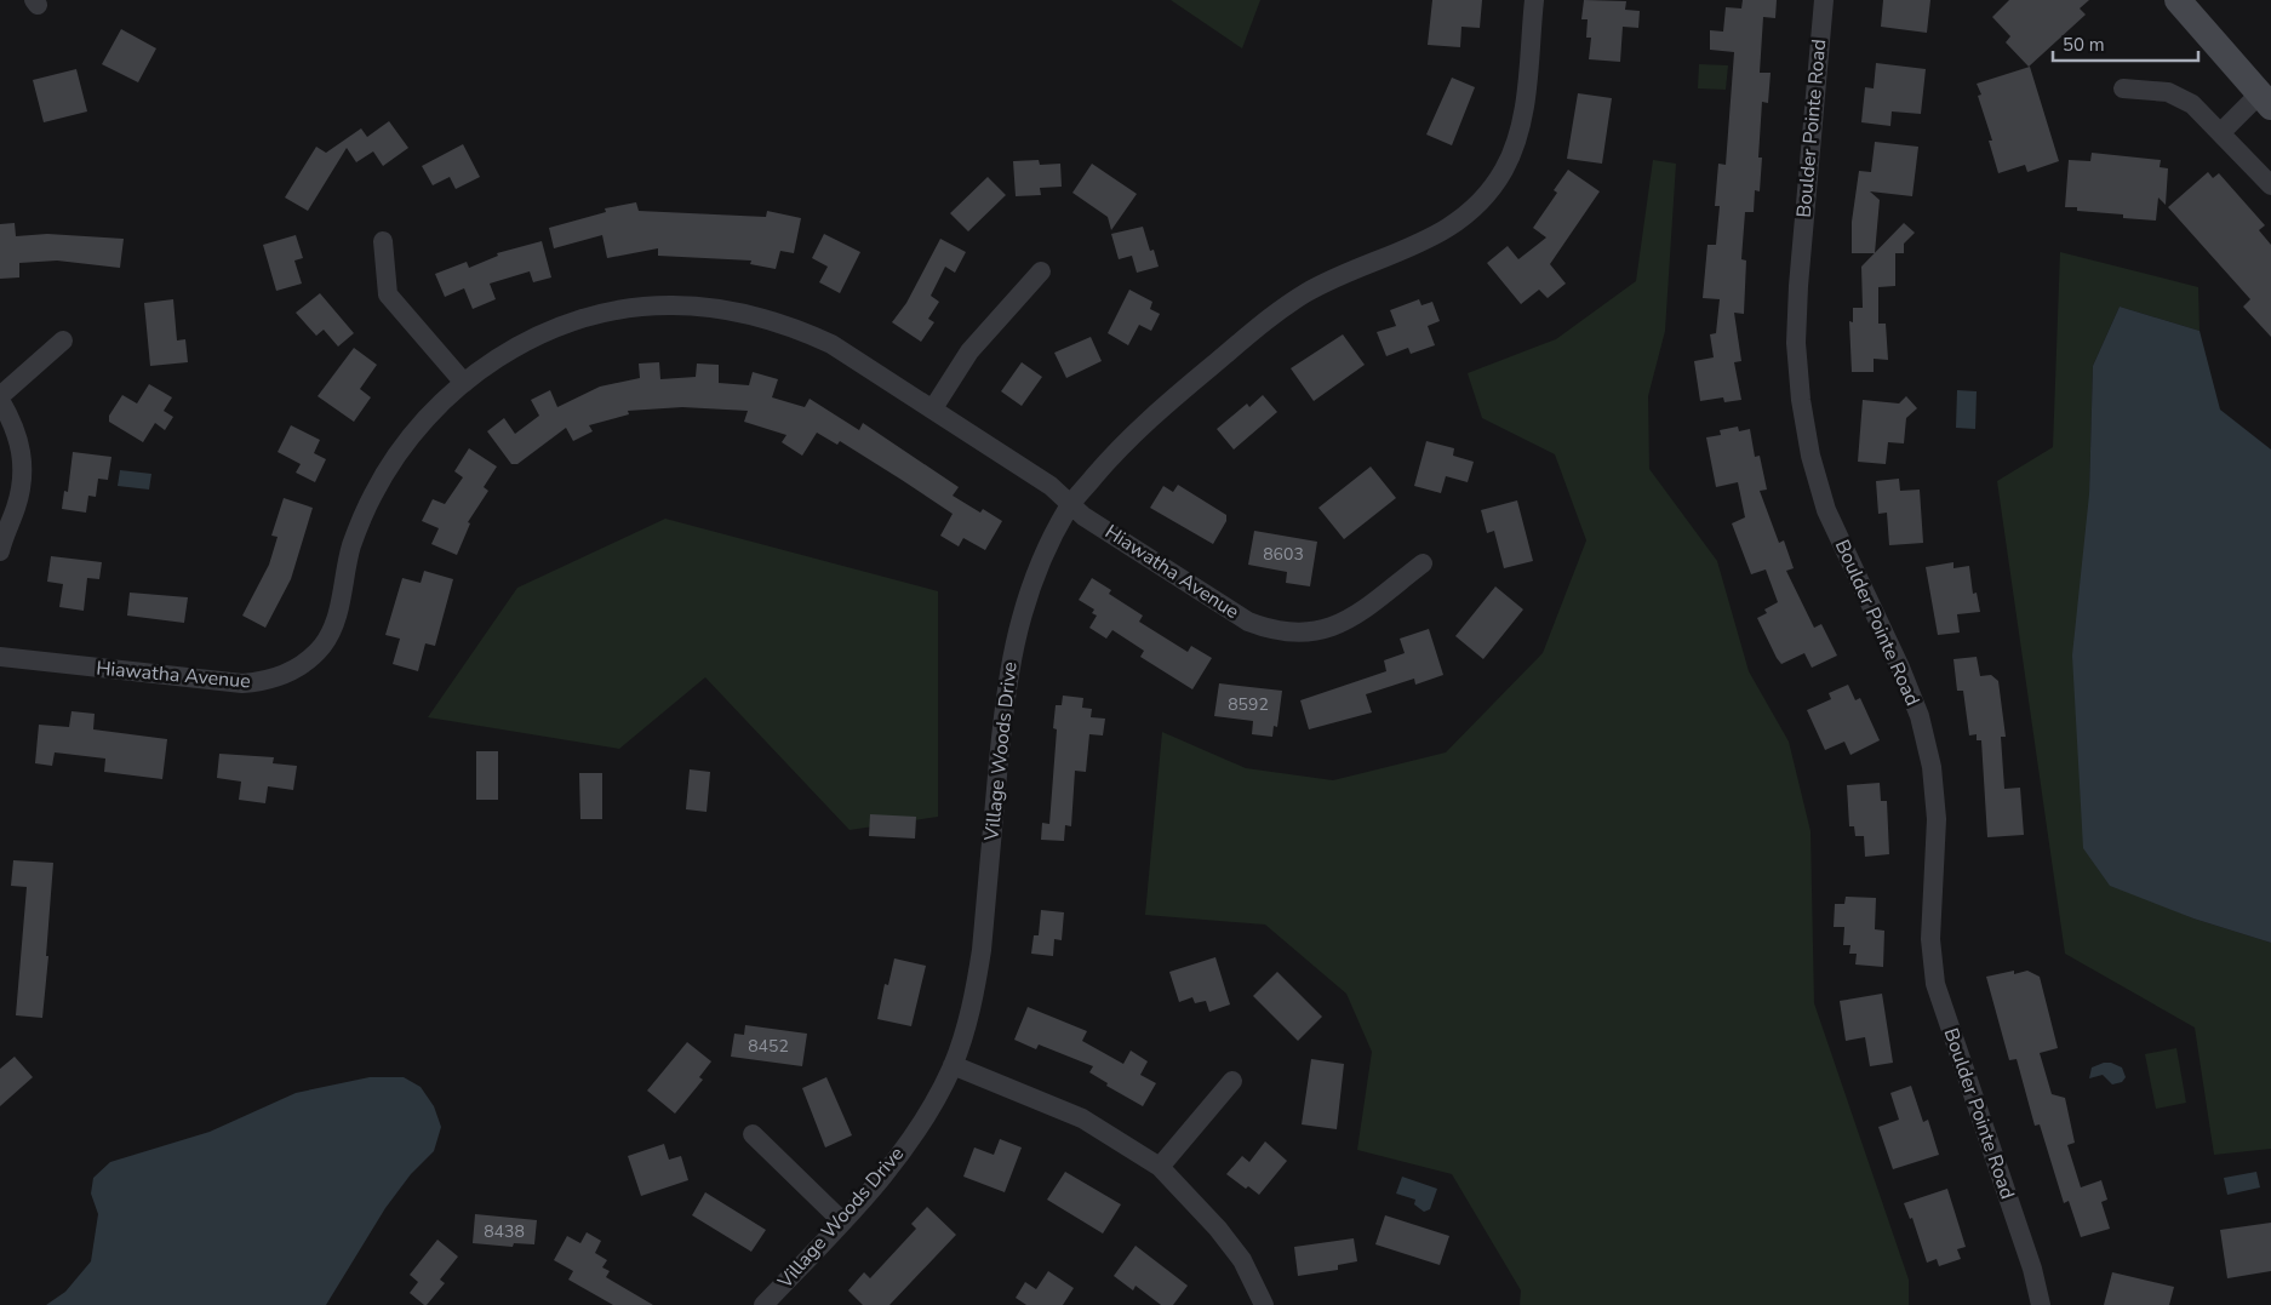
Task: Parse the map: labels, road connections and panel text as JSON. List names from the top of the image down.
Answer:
{
  "streets": {
    "street": ["Boulder Pointe Road", "Hiawatha Avenue", "Village Woods Drive"]
  },
  "crossings": [
    ["Hiawatha Avenue", "Village Woods Drive"]
  ],
  "house_numbers": [
    "8603",
    "8592",
    "8452",
    "8438"
  ],
  "scale_bar": "50 m"
}
